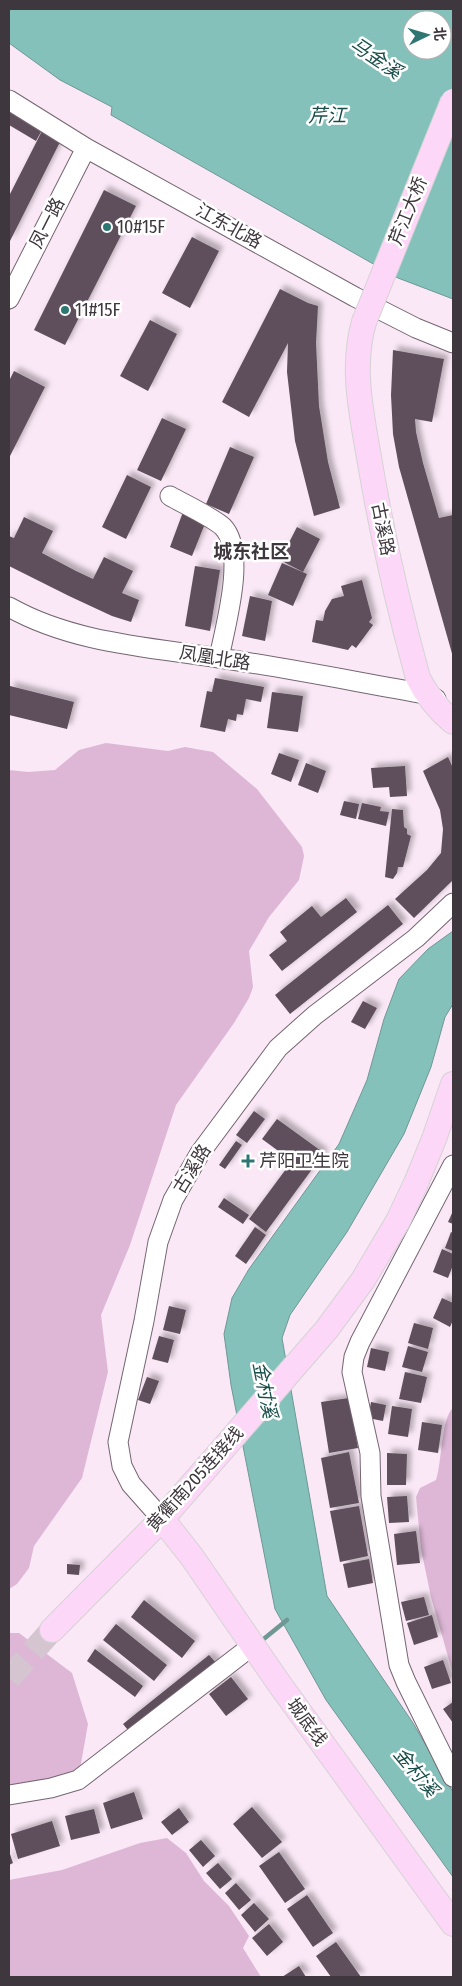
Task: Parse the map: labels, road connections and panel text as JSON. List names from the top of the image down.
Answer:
{
  "streets": {
    "main road": [
      "芹江大桥",
      "古溪路",
      "黄衢南205连接线",
      "城底线"
    ],
    "street": ["凤一路", "江东北路", "凤凰北路"]
  },
  "crossings": [
    ["芹江大桥", "古溪路"],
    ["凤一路", "江东北路"],
    ["古溪路", "凤凰北路"],
    ["古溪路", "黄衢南205连接线"],
    ["古溪路", "城底线"],
    ["黄衢南205连接线", "城底线"]
  ],
  "districts": ["城东社区"],
  "water": ["马金溪", "芹江", "金村溪"],
  "places": {
    "other": ["10#15F", "11#15F"],
    "health": ["芹阳卫生院"]
  },
  "north": "right"
}
